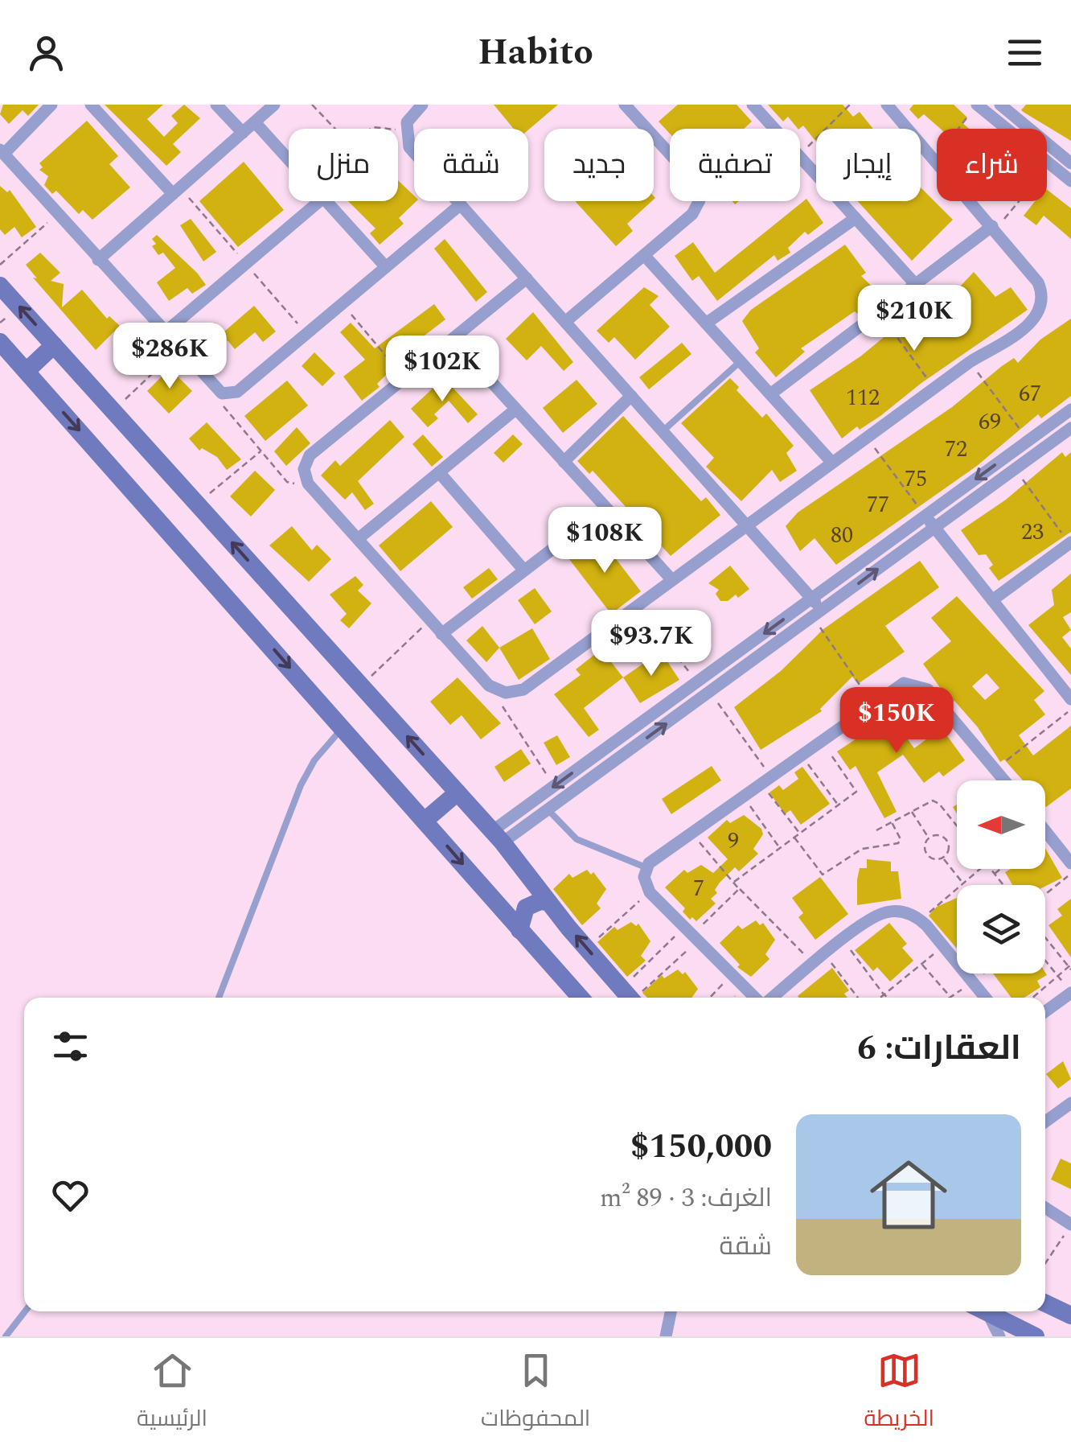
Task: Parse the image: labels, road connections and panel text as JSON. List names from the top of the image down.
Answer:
{
  "house_numbers": [
    "67",
    "112",
    "69",
    "72",
    "75",
    "77",
    "23",
    "80",
    "9",
    "7"
  ],
  "north": "left",
  "page": {
    "header": "Habito",
    "chip": [
      "شراء",
      "إيجار",
      "تصفية",
      "جديد",
      "شقة",
      "منزل"
    ],
    "price": [
      "$210K",
      "$286K",
      "$102K",
      "$108K",
      "$93.7K",
      "$150K"
    ],
    "heading": "العقارات: 6",
    "list": [
      {
        "name": "$150,000",
        "note": "الغرف: 3 · 89 m² · شقة"
      }
    ],
    "tabs": ["الخريطة", "المحفوظات", "الرئيسية"]
  }
}
